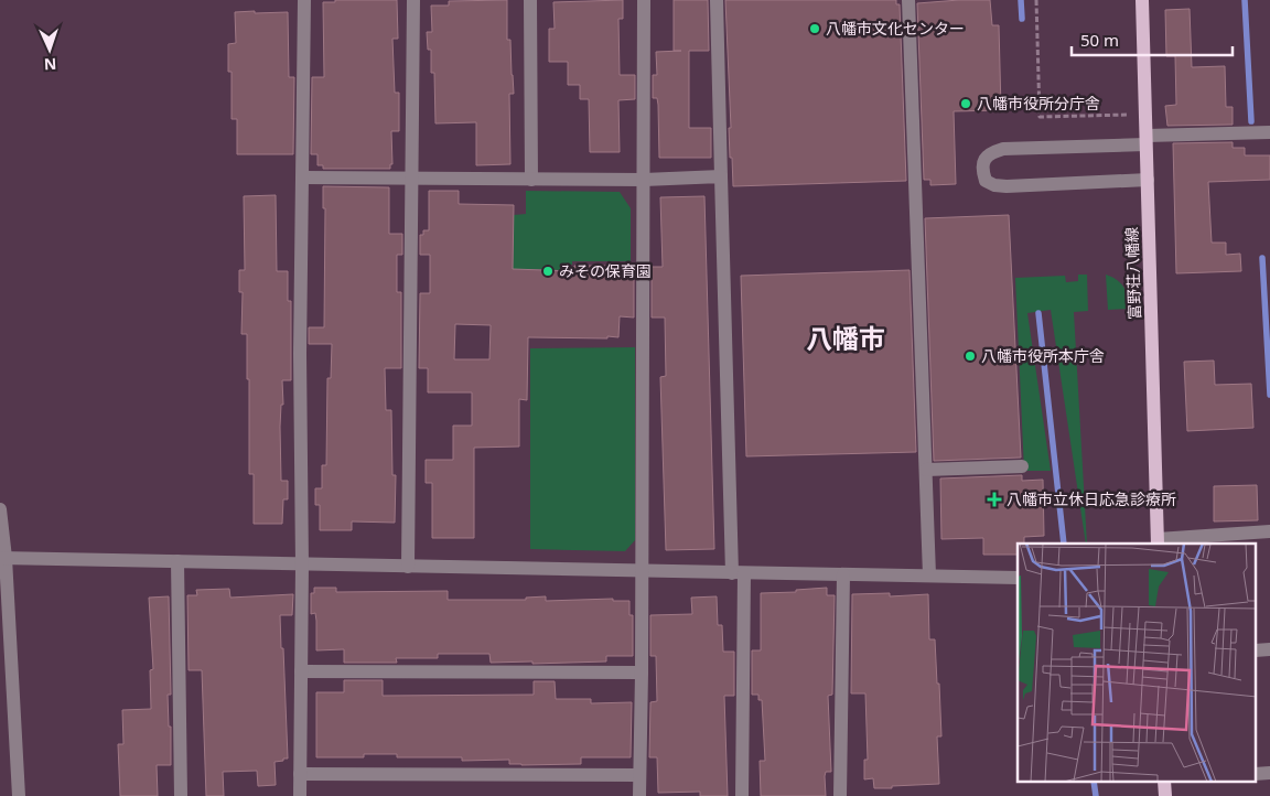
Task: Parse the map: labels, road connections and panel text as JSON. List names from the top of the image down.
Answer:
{
  "streets": {
    "main road": ["富野荘八幡線"]
  },
  "districts": ["八幡市"],
  "places": {
    "other": [
      "八幡市文化センター",
      "八幡市役所分庁舎",
      "みその保育園",
      "八幡市役所本庁舎"
    ],
    "health": ["八幡市立休日応急診療所"]
  },
  "scale_bar": "50 m",
  "north": "bottom"
}
